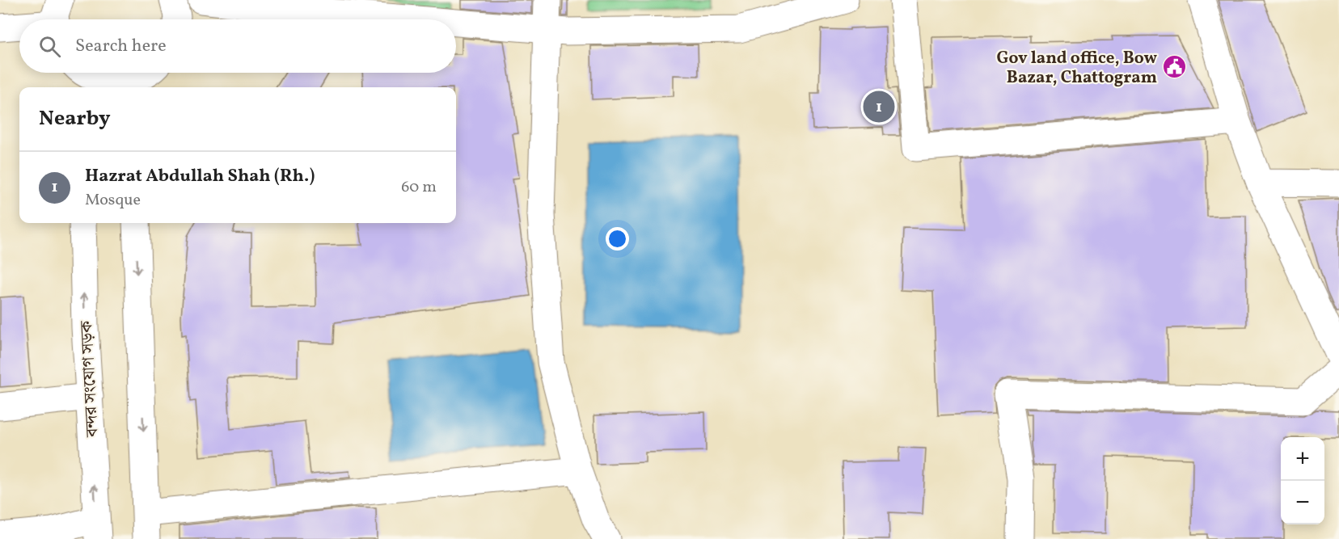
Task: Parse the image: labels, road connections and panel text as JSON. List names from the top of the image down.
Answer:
{
  "streets": {
    "main road": ["বন্দর সংযোগ সড়ক"]
  },
  "places": {
    "public building": ["Gov land office, Bow Bazar, Chattogram"]
  },
  "page": {
    "search": "Search here",
    "heading": "Nearby",
    "pins": "1",
    "list": [
      {
        "mark": "1",
        "name": "Hazrat Abdullah Shah (Rh.)",
        "note": "Mosque",
        "value": "60 m"
      }
    ],
    "map_buttons": ["+", "−"]
  }
}
